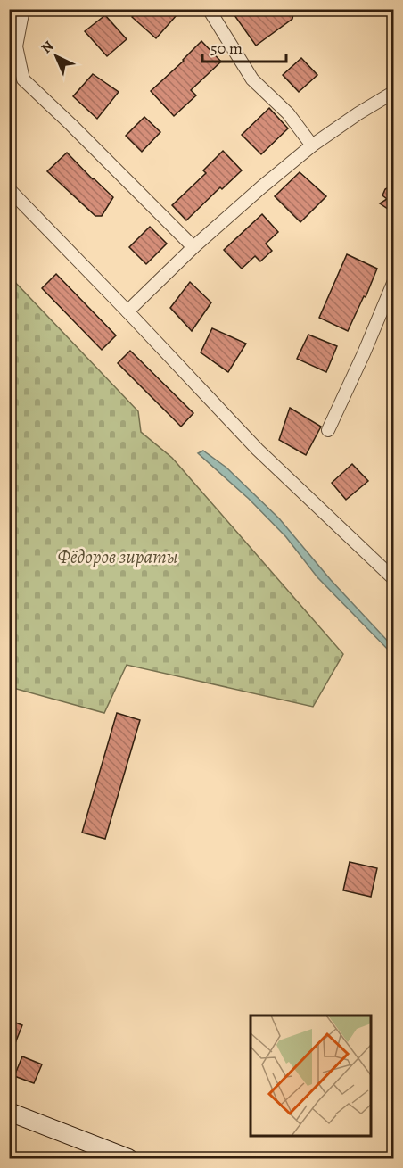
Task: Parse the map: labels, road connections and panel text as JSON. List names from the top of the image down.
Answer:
{
  "parks": ["Фёдоров зираты"],
  "scale_bar": "50 m",
  "north": "top left"
}
